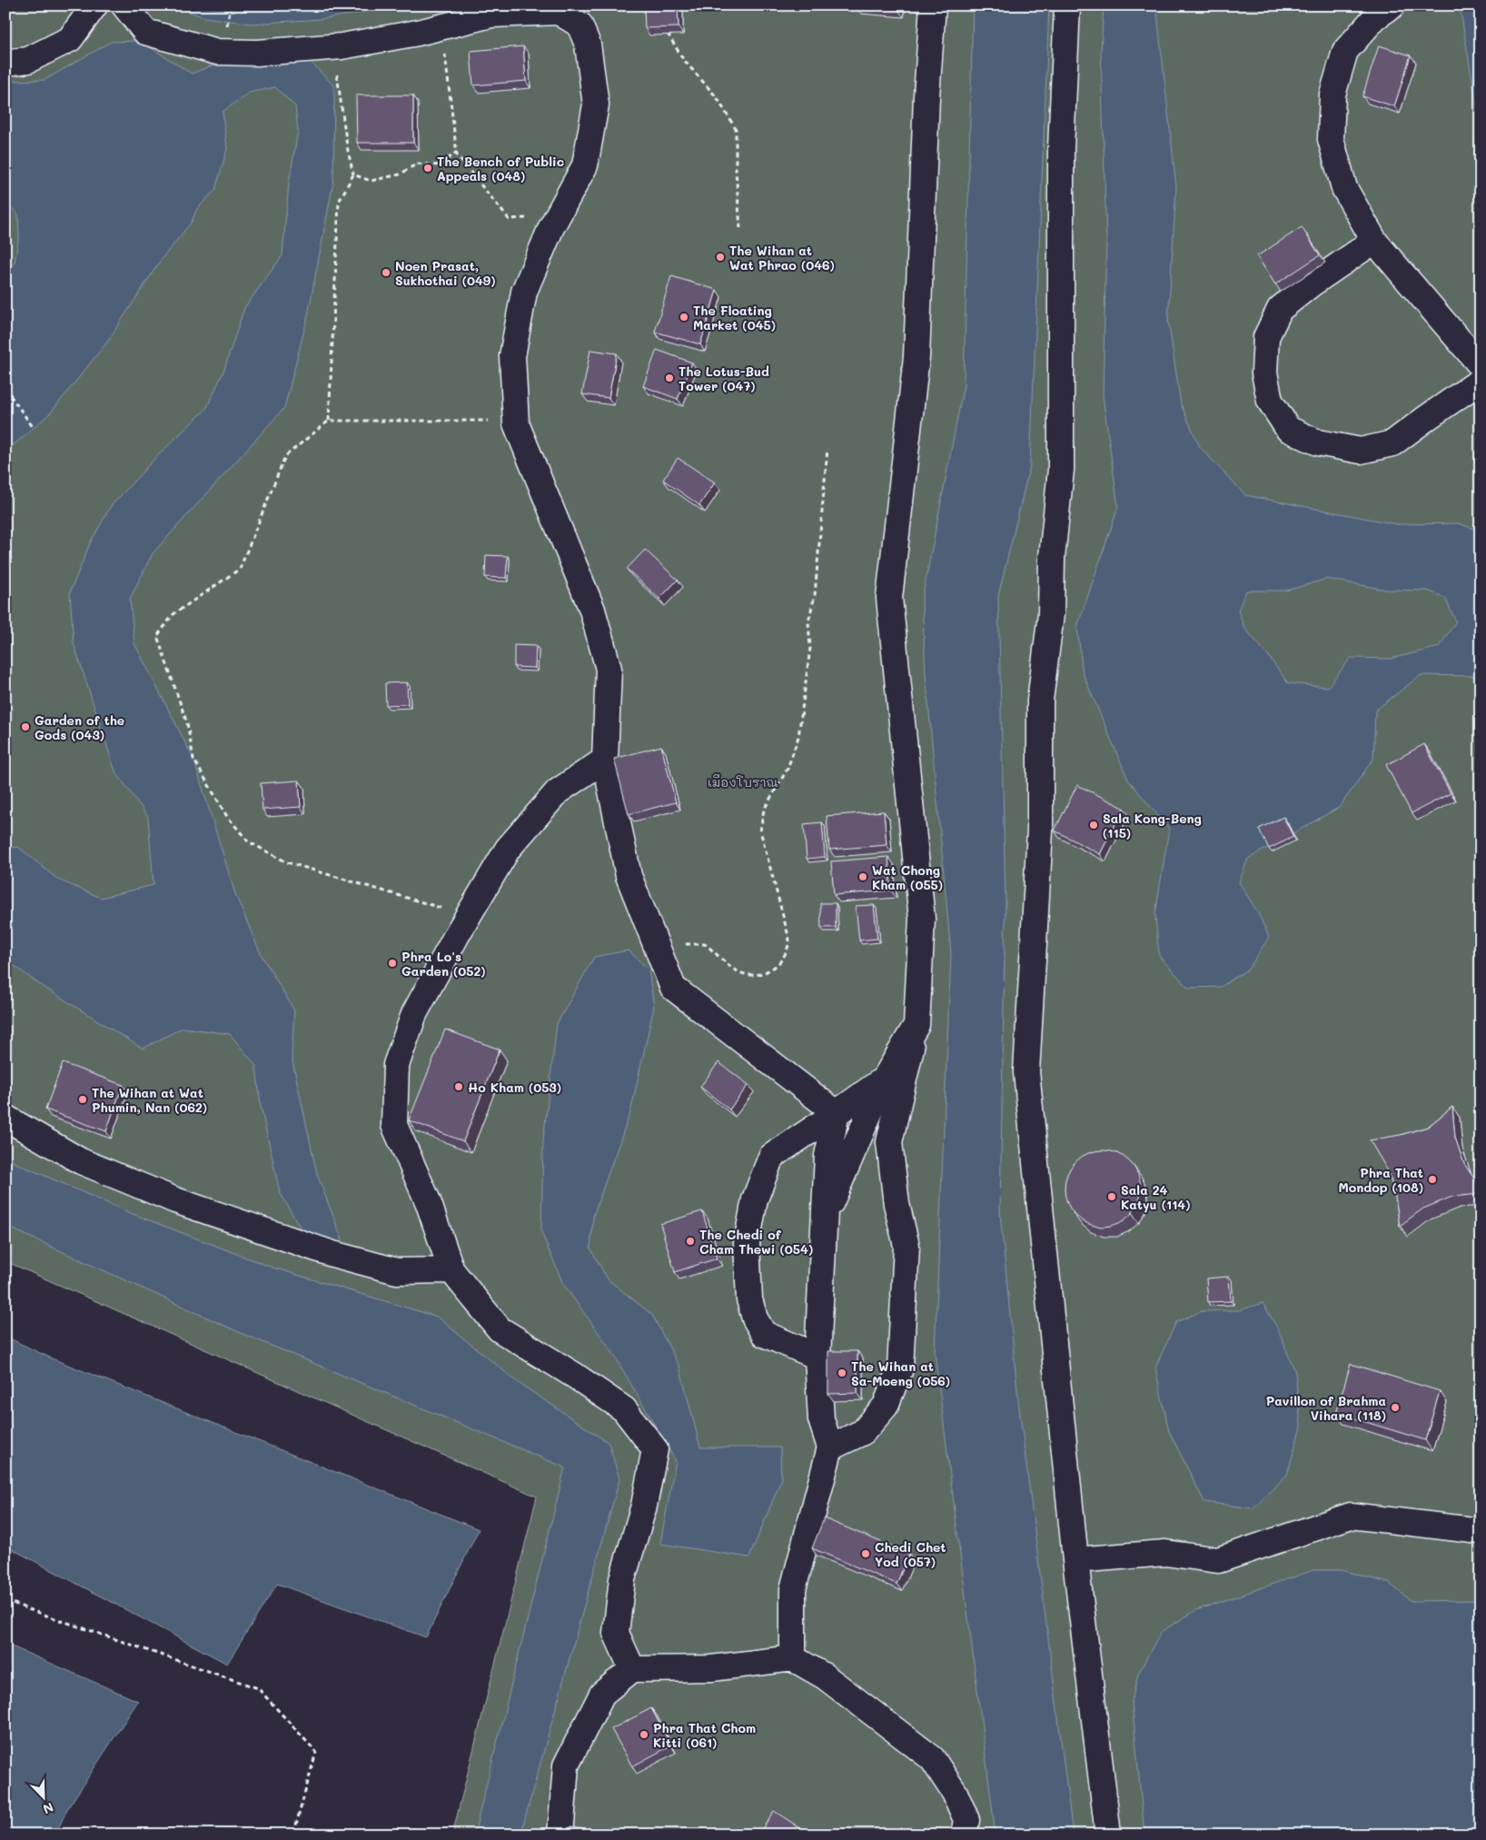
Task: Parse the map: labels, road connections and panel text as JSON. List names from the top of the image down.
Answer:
{
  "parks": ["เมืองโบราณ"],
  "places": [
    "The Bench of Public Appeals (048)",
    "The Wihan at Wat Phrao (046)",
    "Noen Prasat, Sukhothai (049)",
    "The Floating Market (045)",
    "The Lotus-Bud Tower (047)",
    "Garden of the Gods (043)",
    "Sala Kong-Beng (115)",
    "Wat Chong Kham (055)",
    "Phra Lo's Garden (052)",
    "Ho Kham (053)",
    "The Wihan at Wat Phumin, Nan (062)",
    "Phra That Mondop (108)",
    "Sala 24 Katyu (114)",
    "The Chedi of Cham Thewi (054)",
    "The Wihan at Sa-Moeng (056)",
    "Pavillon of Brahma Vihara (118)",
    "Chedi Chet Yod (057)",
    "Phra That Chom Kitti (061)"
  ],
  "north": "bottom right"
}
